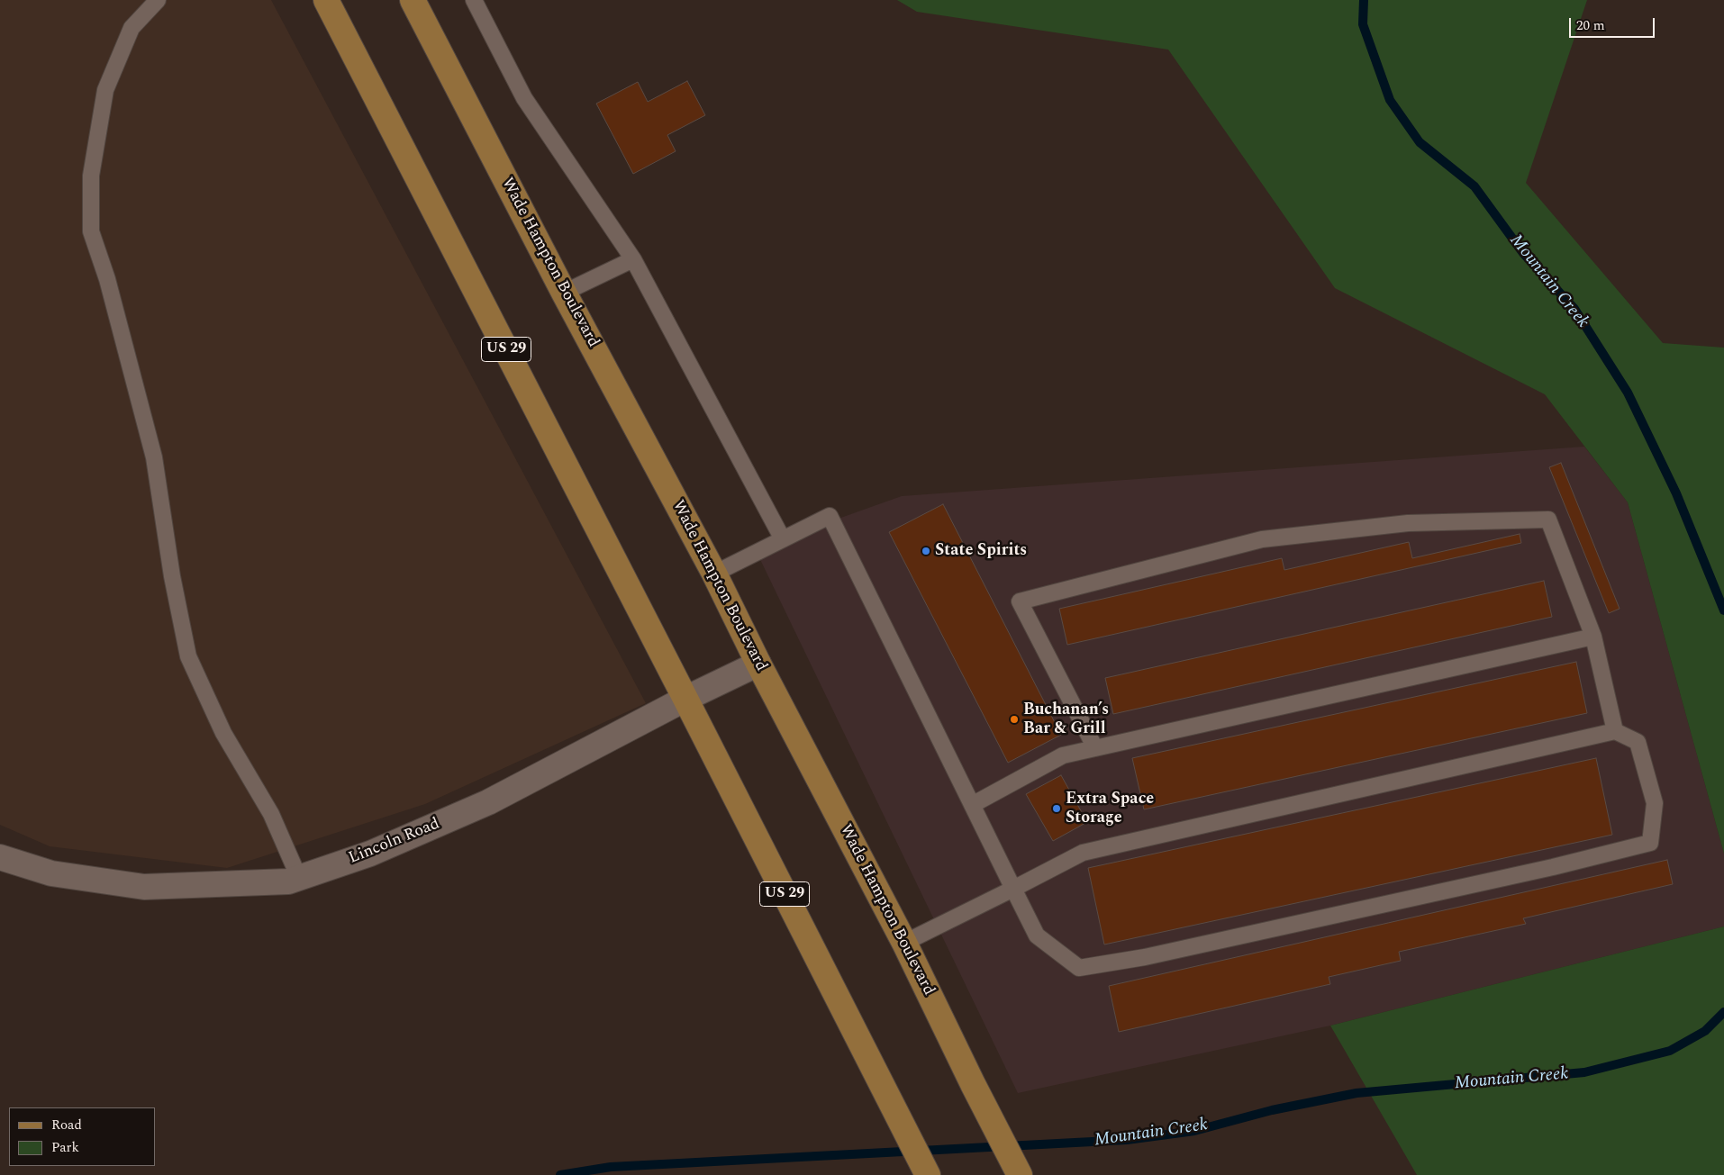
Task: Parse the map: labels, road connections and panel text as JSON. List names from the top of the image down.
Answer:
{
  "streets": {
    "main road": ["Wade Hampton Boulevard", "US 29"],
    "street": ["Lincoln Road"]
  },
  "crossings": [
    ["Wade Hampton Boulevard", "Lincoln Road"],
    ["US 29", "Lincoln Road"]
  ],
  "water": ["Mountain Creek"],
  "places": ["State Spirits", "Buchanan’s Bar & Grill", "Extra Space Storage"],
  "legend": ["Road", "Park"],
  "scale_bar": "20 m"
}
